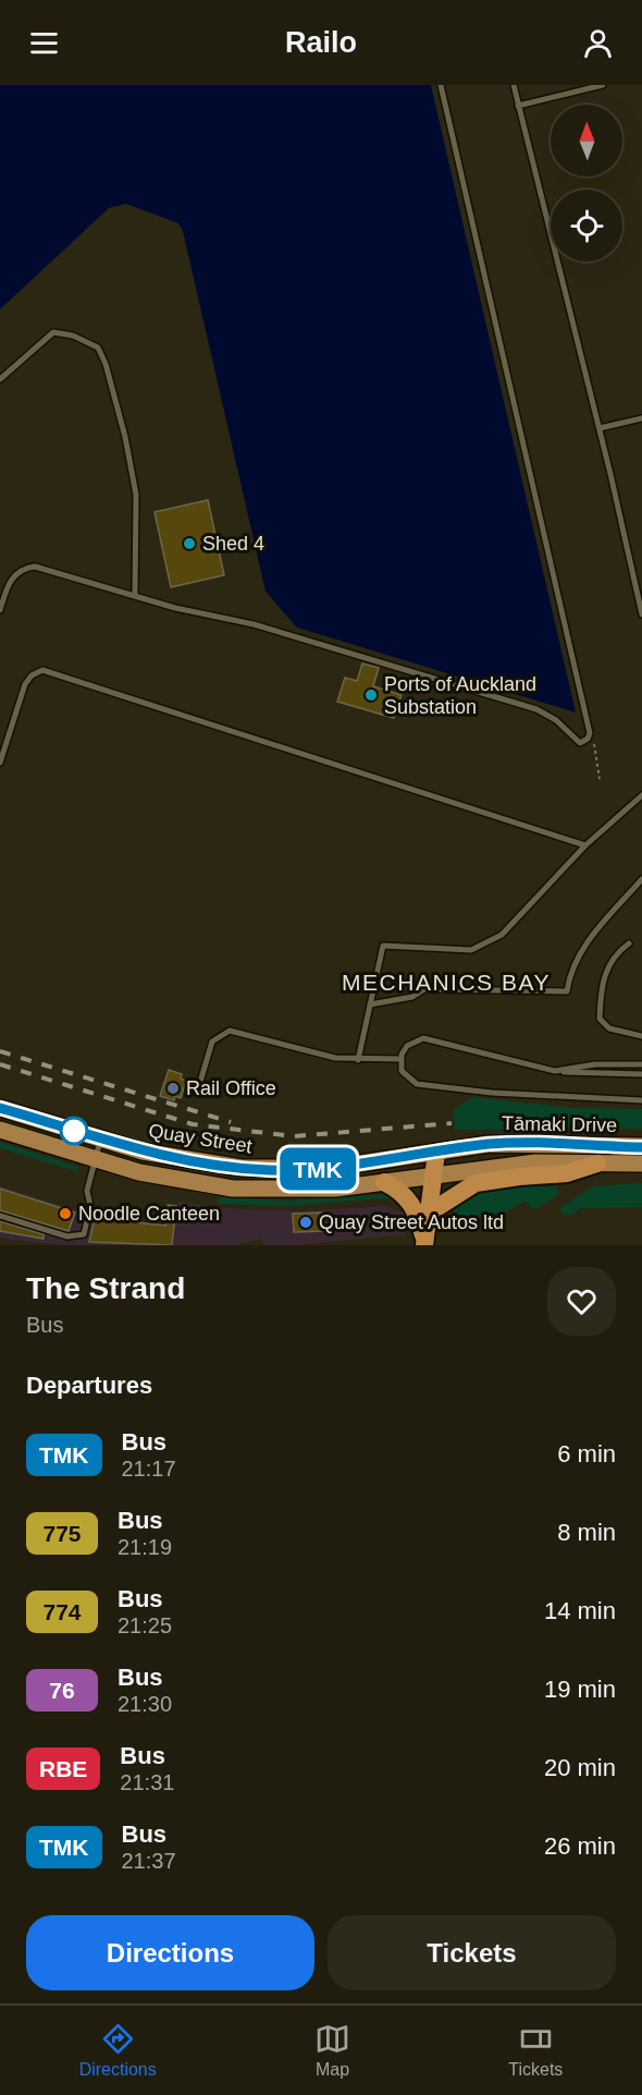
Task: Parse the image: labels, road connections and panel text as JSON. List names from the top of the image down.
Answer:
{
  "streets": {
    "main road": ["Tāmaki Drive", "Quay Street"]
  },
  "crossings": [
    ["Tāmaki Drive", "Quay Street"]
  ],
  "districts": ["MECHANICS BAY"],
  "places": [
    "Shed 4",
    "Ports of Auckland Substation",
    "Rail Office",
    "Noodle Canteen",
    "Quay Street Autos ltd"
  ],
  "lines": ["bus line TMK"],
  "north": "top",
  "page": {
    "header": "Railo",
    "on_map": "TMK",
    "heading": [
      ["The Strand", "Bus"],
      "Departures"
    ],
    "list": [
      {
        "mark": "TMK",
        "name": "Bus",
        "note": "21:17",
        "value": "6 min"
      },
      {
        "mark": "775",
        "name": "Bus",
        "note": "21:19",
        "value": "8 min"
      },
      {
        "mark": "774",
        "name": "Bus",
        "note": "21:25",
        "value": "14 min"
      },
      {
        "mark": "76",
        "name": "Bus",
        "note": "21:30",
        "value": "19 min"
      },
      {
        "mark": "RBE",
        "name": "Bus",
        "note": "21:31",
        "value": "20 min"
      },
      {
        "mark": "TMK",
        "name": "Bus",
        "note": "21:37",
        "value": "26 min"
      }
    ],
    "buttons": ["Directions", "Tickets"],
    "tabs": ["Directions", "Map", "Tickets"]
  }
}
